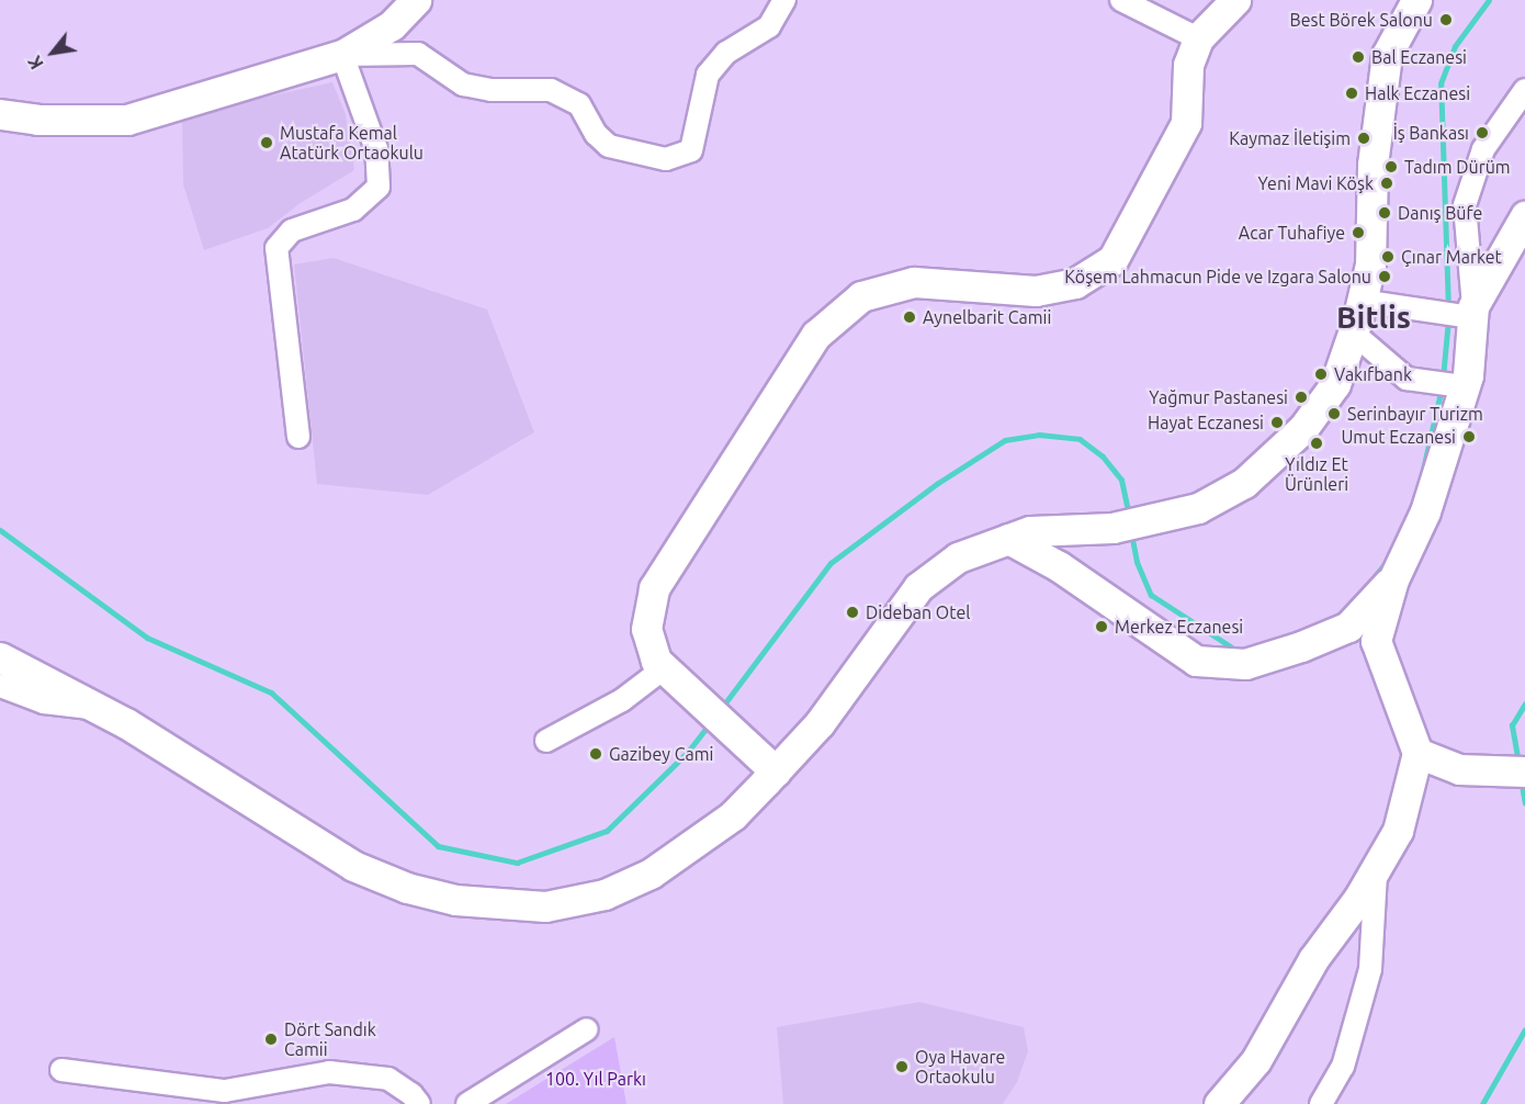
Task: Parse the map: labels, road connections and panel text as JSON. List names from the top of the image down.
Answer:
{
  "districts": ["Bitlis"],
  "parks": ["100. Yıl Parkı"],
  "places": [
    "Best Börek Salonu",
    "Bal Eczanesi",
    "Halk Eczanesi",
    "İş Bankası",
    "Kaymaz İletişim",
    "Mustafa Kemal Atatürk Ortaokulu",
    "Tadım Dürüm",
    "Yeni Mavi Köşk",
    "Danış Büfe",
    "Acar Tuhafiye",
    "Çınar Market",
    "Köşem Lahmacun Pide ve Izgara Salonu",
    "Aynelbarit Camii",
    "Vakıfbank",
    "Yağmur Pastanesi",
    "Serinbayır Turizm",
    "Hayat Eczanesi",
    "Umut Eczanesi",
    "Yıldız Et Ürünleri",
    "Dideban Otel",
    "Merkez Eczanesi",
    "Gazibey Cami",
    "Dört Sandık Camii",
    "Oya Havare Ortaokulu"
  ],
  "north": "bottom left"
}
